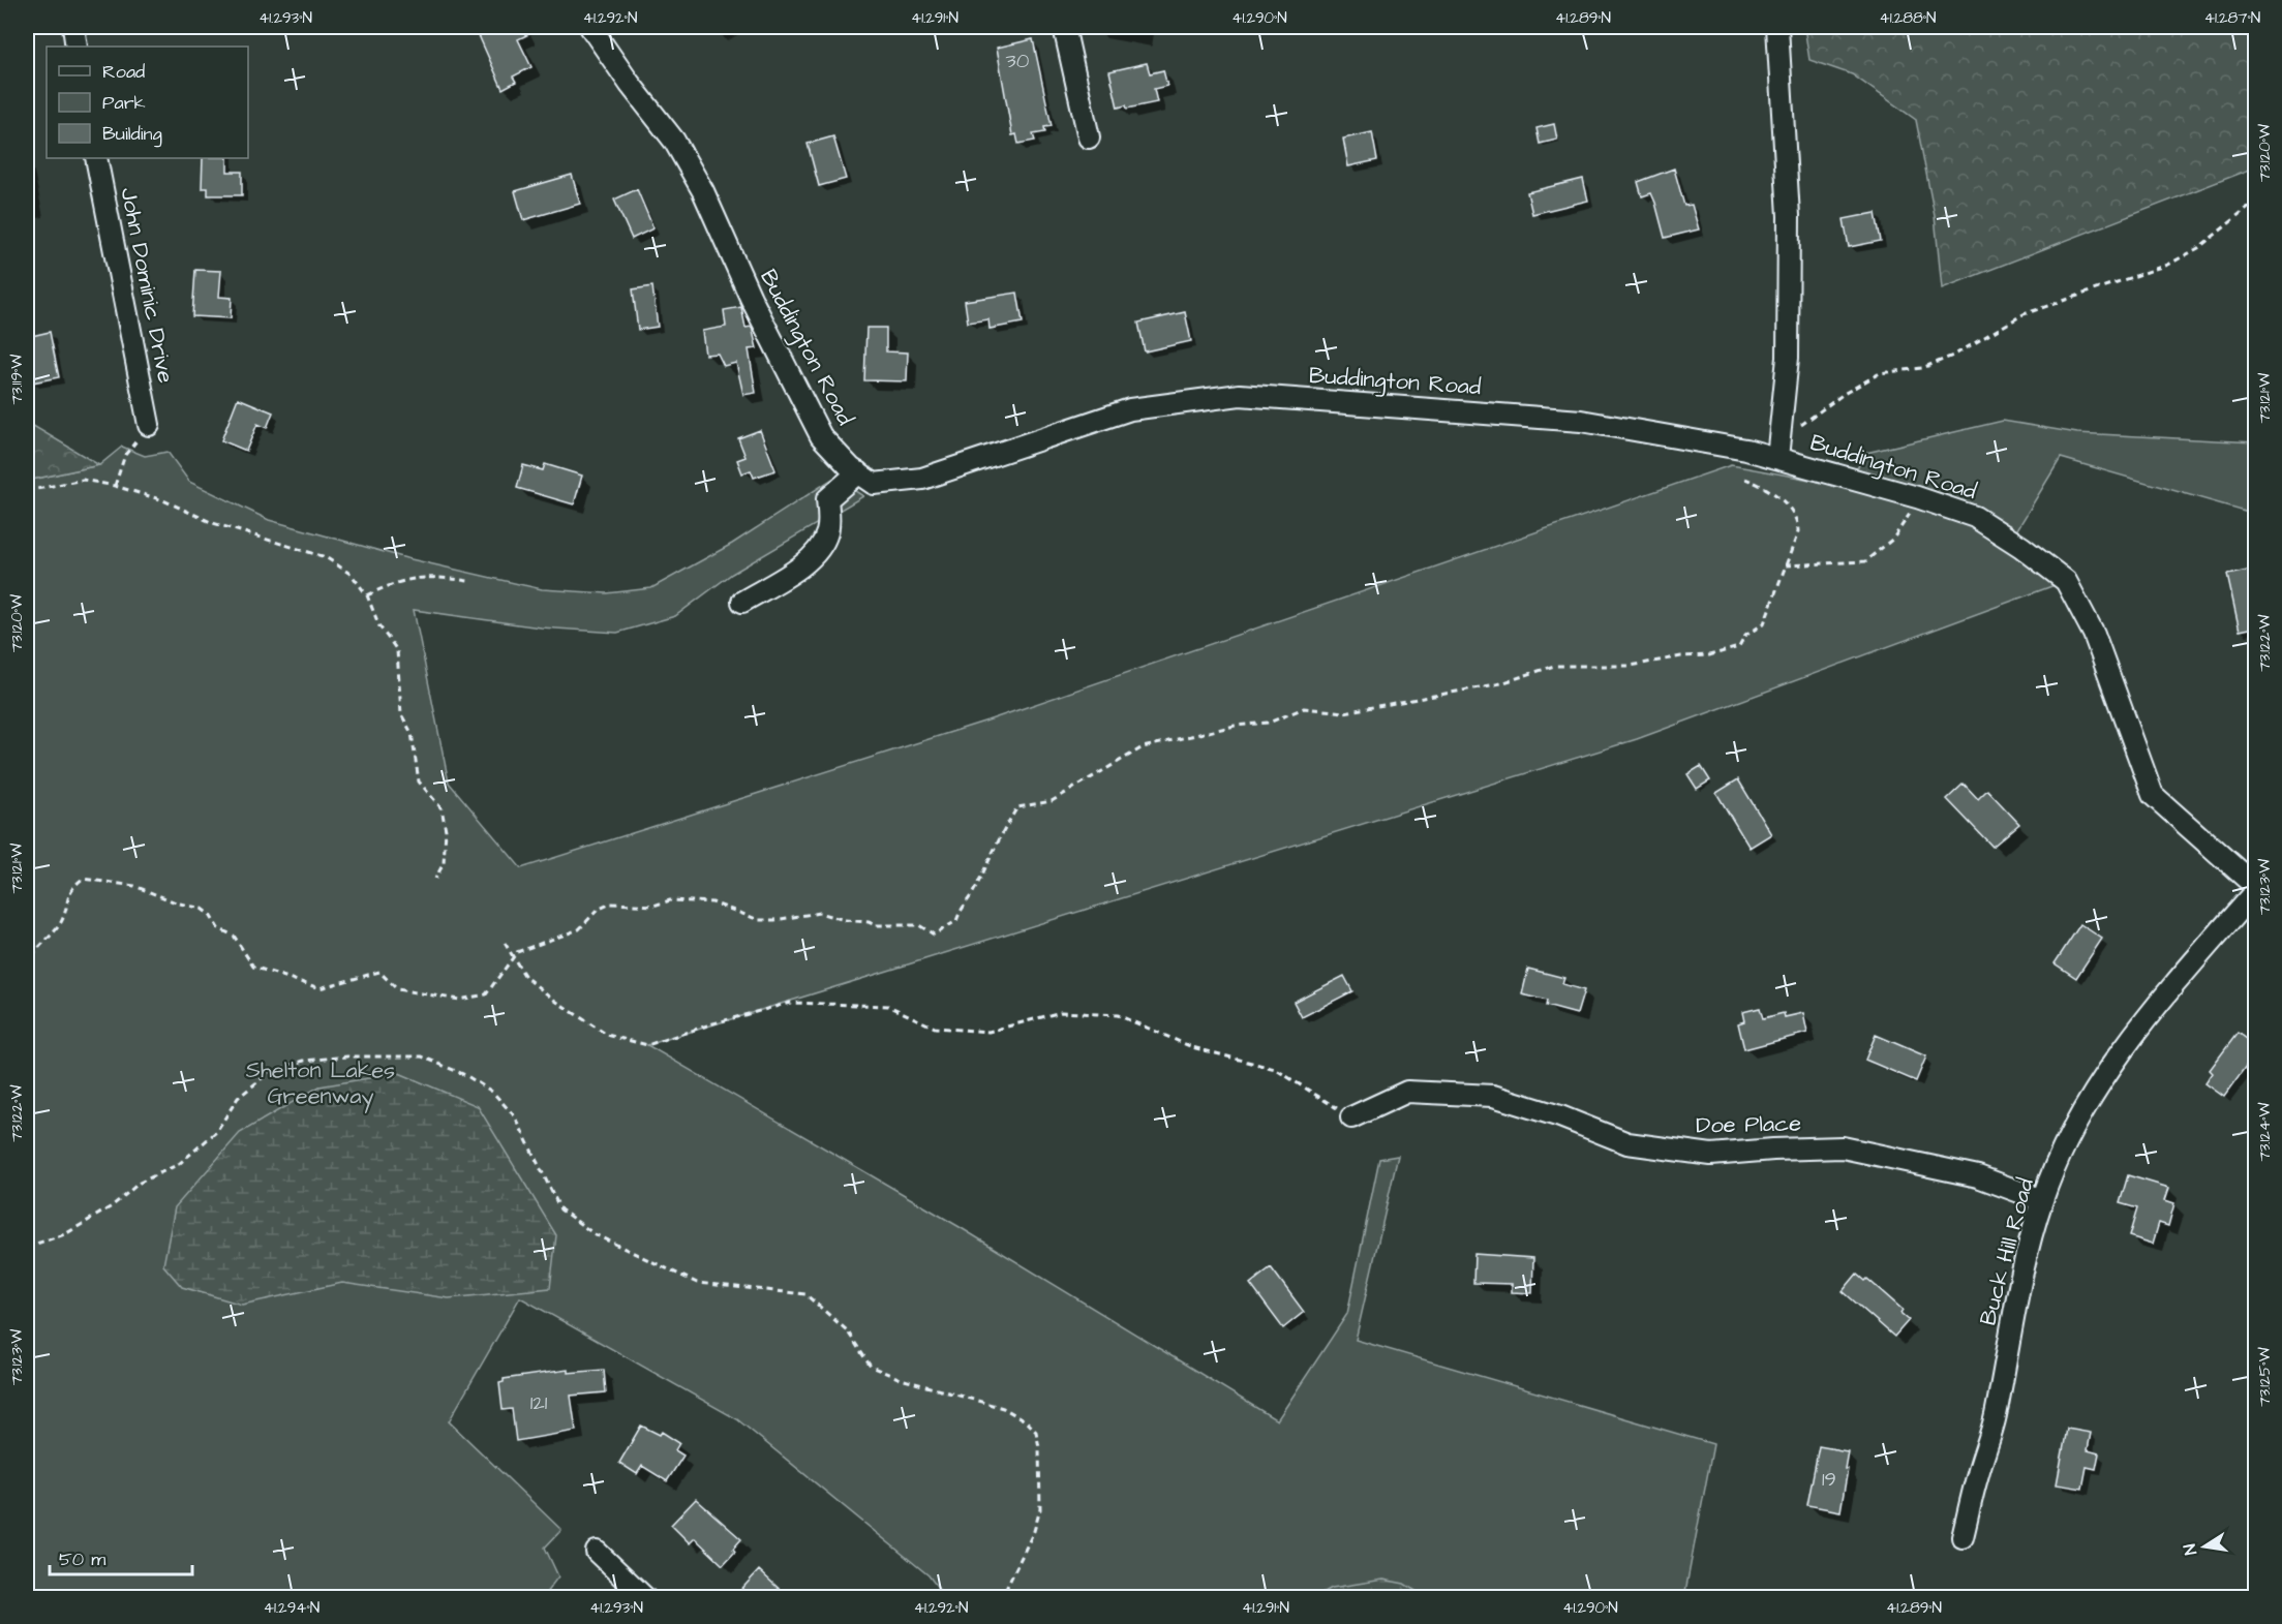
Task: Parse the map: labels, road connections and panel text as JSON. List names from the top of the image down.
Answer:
{
  "streets": {
    "street": [
      "John Dominic Drive",
      "Buddington Road",
      "Doe Place",
      "Buck Hill Road"
    ]
  },
  "crossings": [
    ["Buddington Road", "Buck Hill Road"],
    ["Doe Place", "Buck Hill Road"]
  ],
  "parks": ["Shelton Lakes Greenway"],
  "house_numbers": ["30", "121", "19"],
  "legend": ["Road", "Park", "Building"],
  "scale_bar": "50 m",
  "north": "left",
  "coordinates": [
    "41.293°N",
    "41.292°N",
    "41.291°N",
    "41.290°N",
    "41.289°N",
    "41.288°N",
    "41.287°N",
    "73.120°W",
    "73.119°W",
    "73.121°W",
    "73.122°W",
    "73.123°W",
    "73.124°W",
    "73.125°W",
    "41.294°N"
  ]
}
